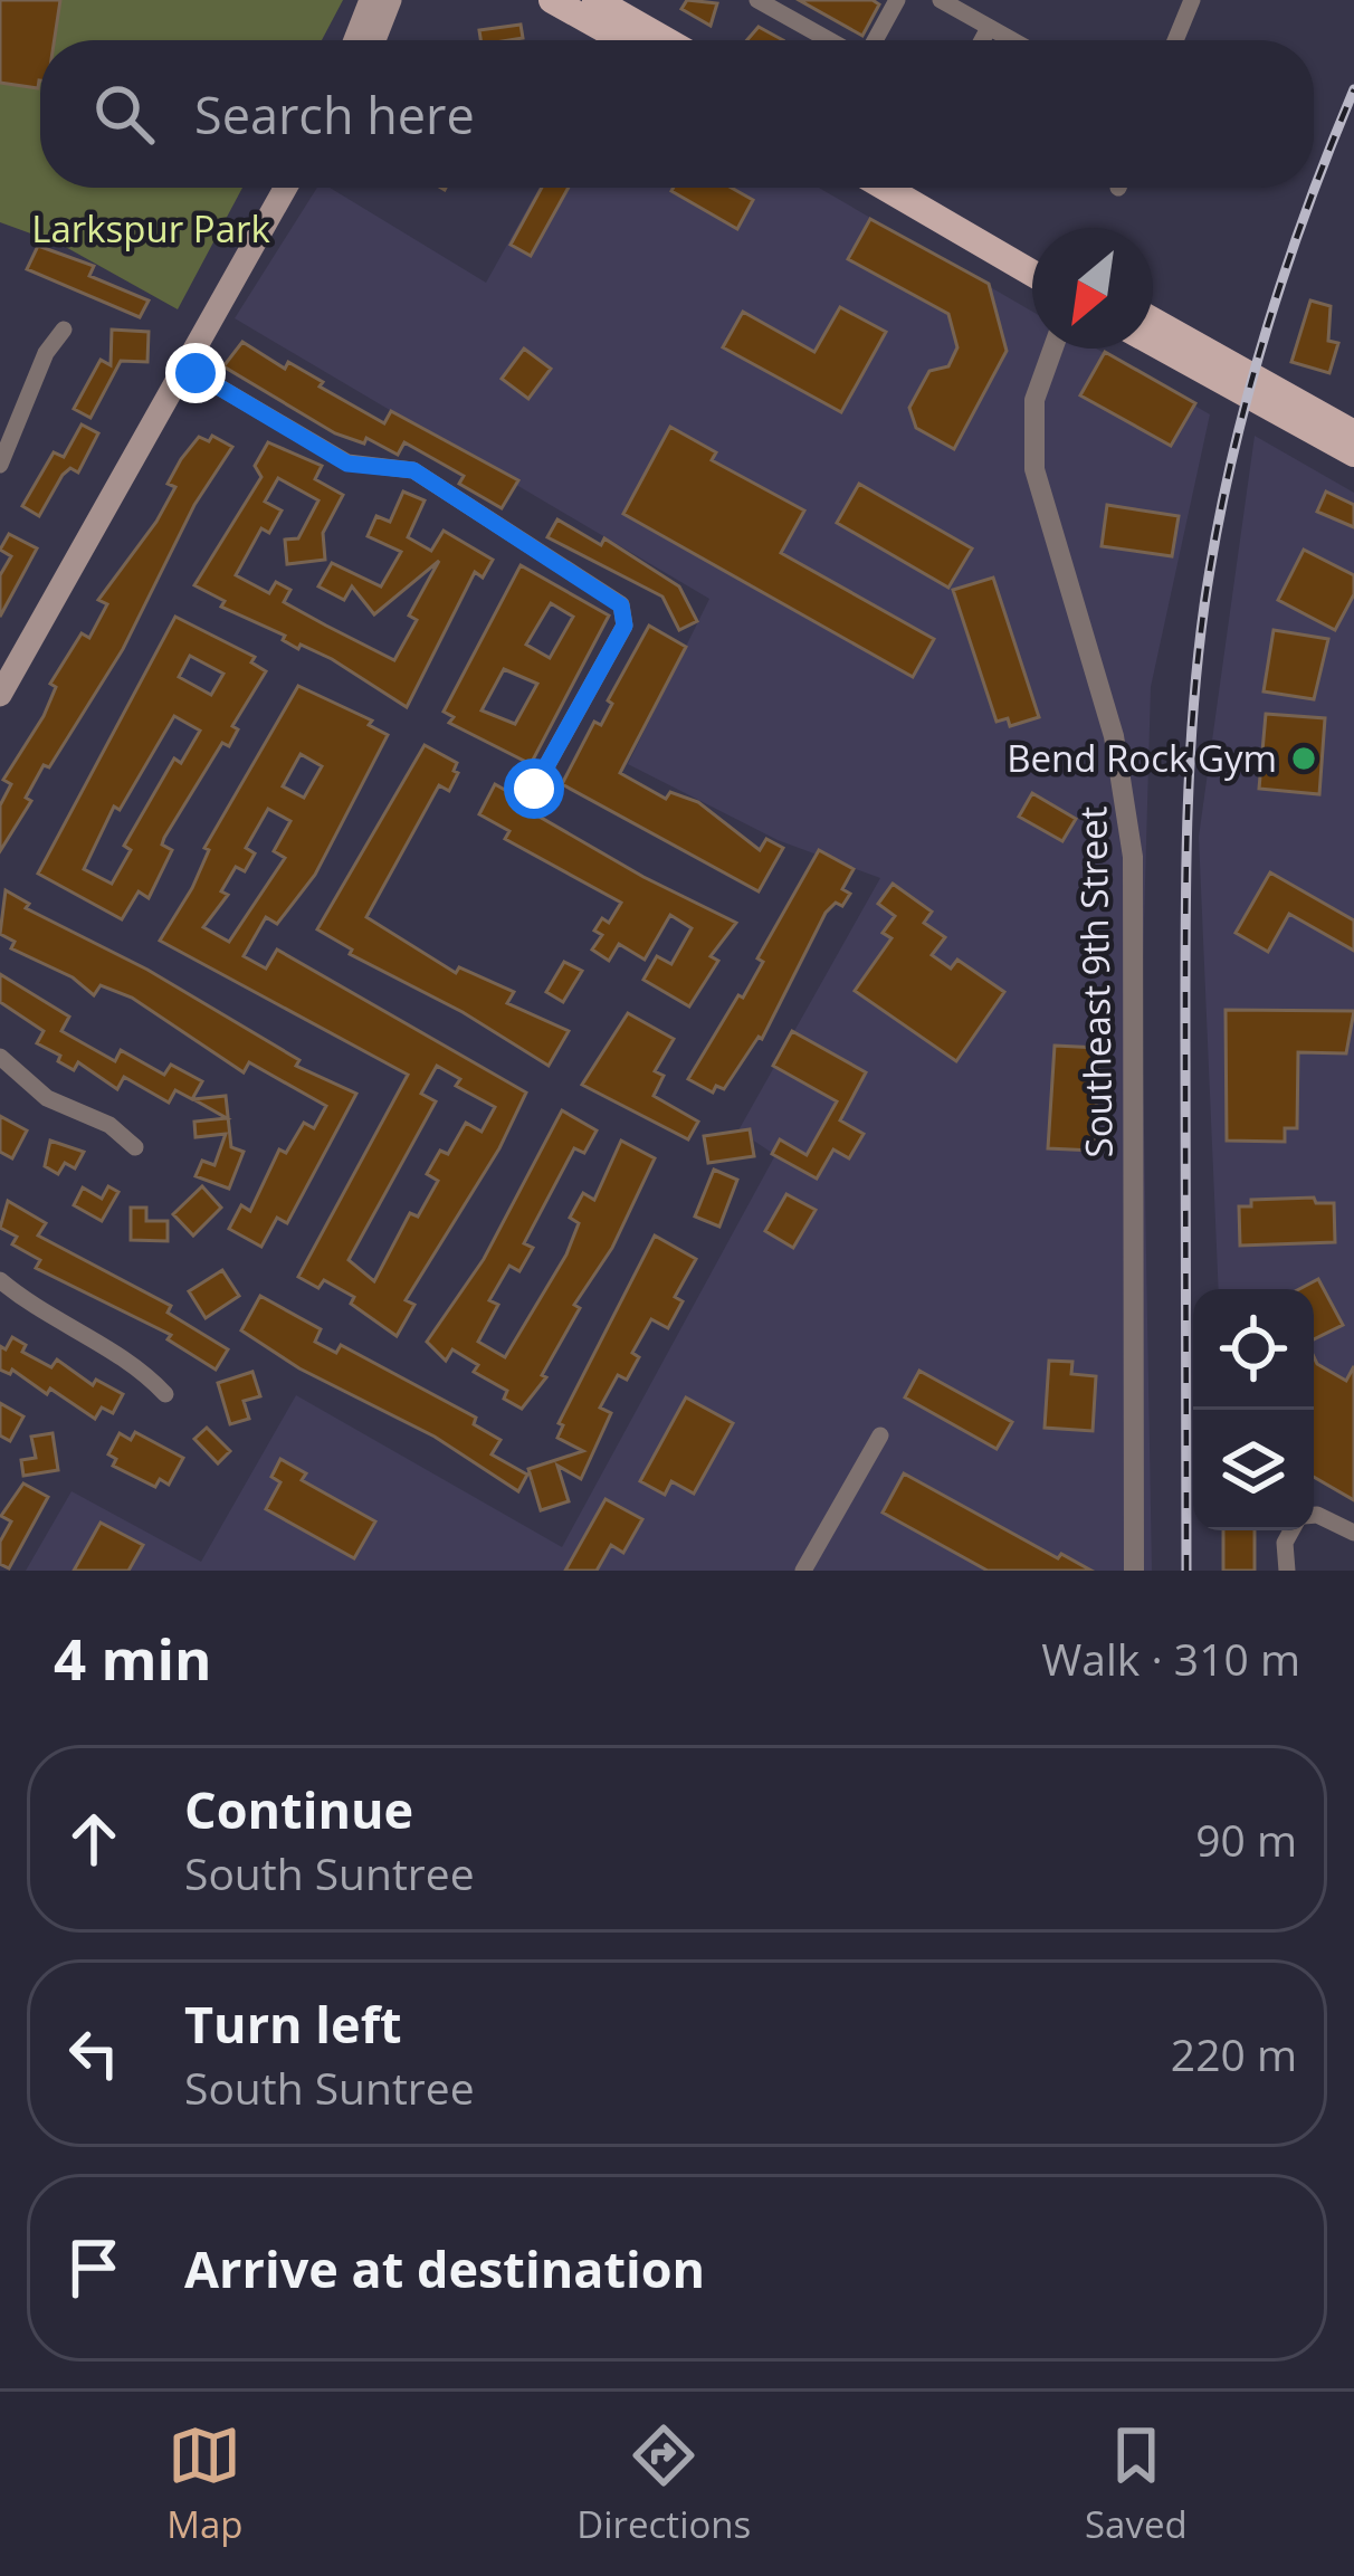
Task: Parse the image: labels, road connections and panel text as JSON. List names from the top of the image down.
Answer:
{
  "streets": {
    "street": ["Southeast 9th Street"]
  },
  "parks": ["Larkspur Park"],
  "places": ["Bend Rock Gym"],
  "north": "bottom left",
  "page": {
    "search": "Search here",
    "heading": ["4 min", "Walk · 310 m"],
    "list": [
      ["Continue", "South Suntree", "90 m"],
      ["Turn left", "South Suntree", "220 m"],
      "Arrive at destination"
    ],
    "nav": ["Map", "Directions", "Saved"]
  }
}
